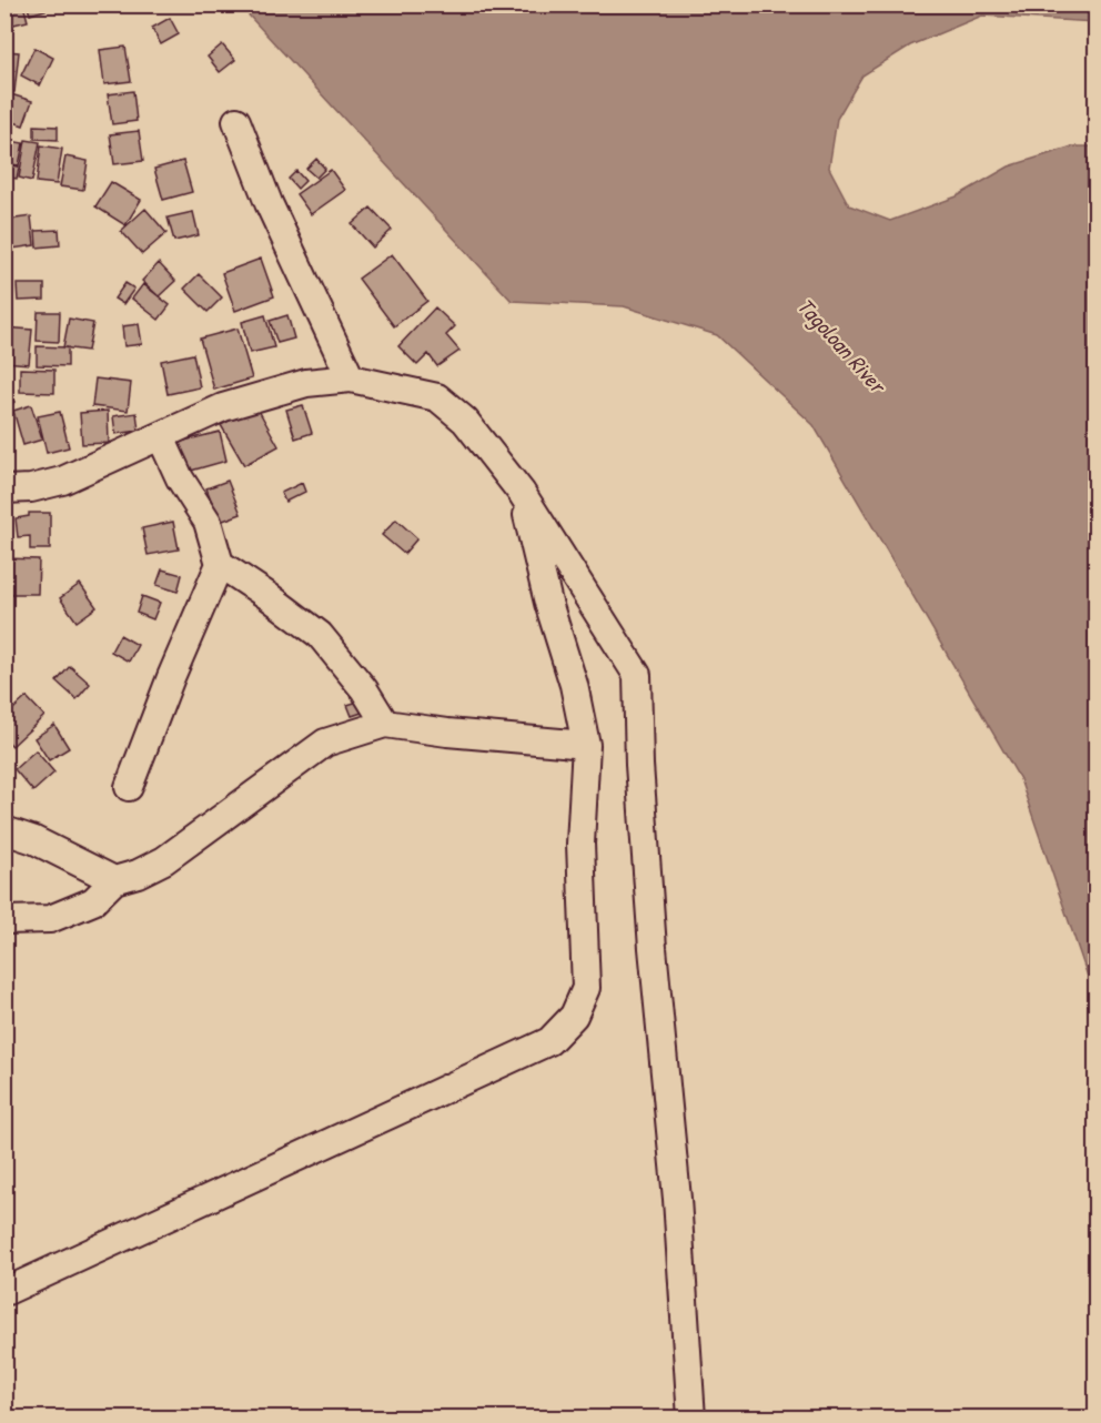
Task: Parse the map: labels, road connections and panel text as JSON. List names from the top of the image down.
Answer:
{
  "water": ["Tagoloan River"]
}
